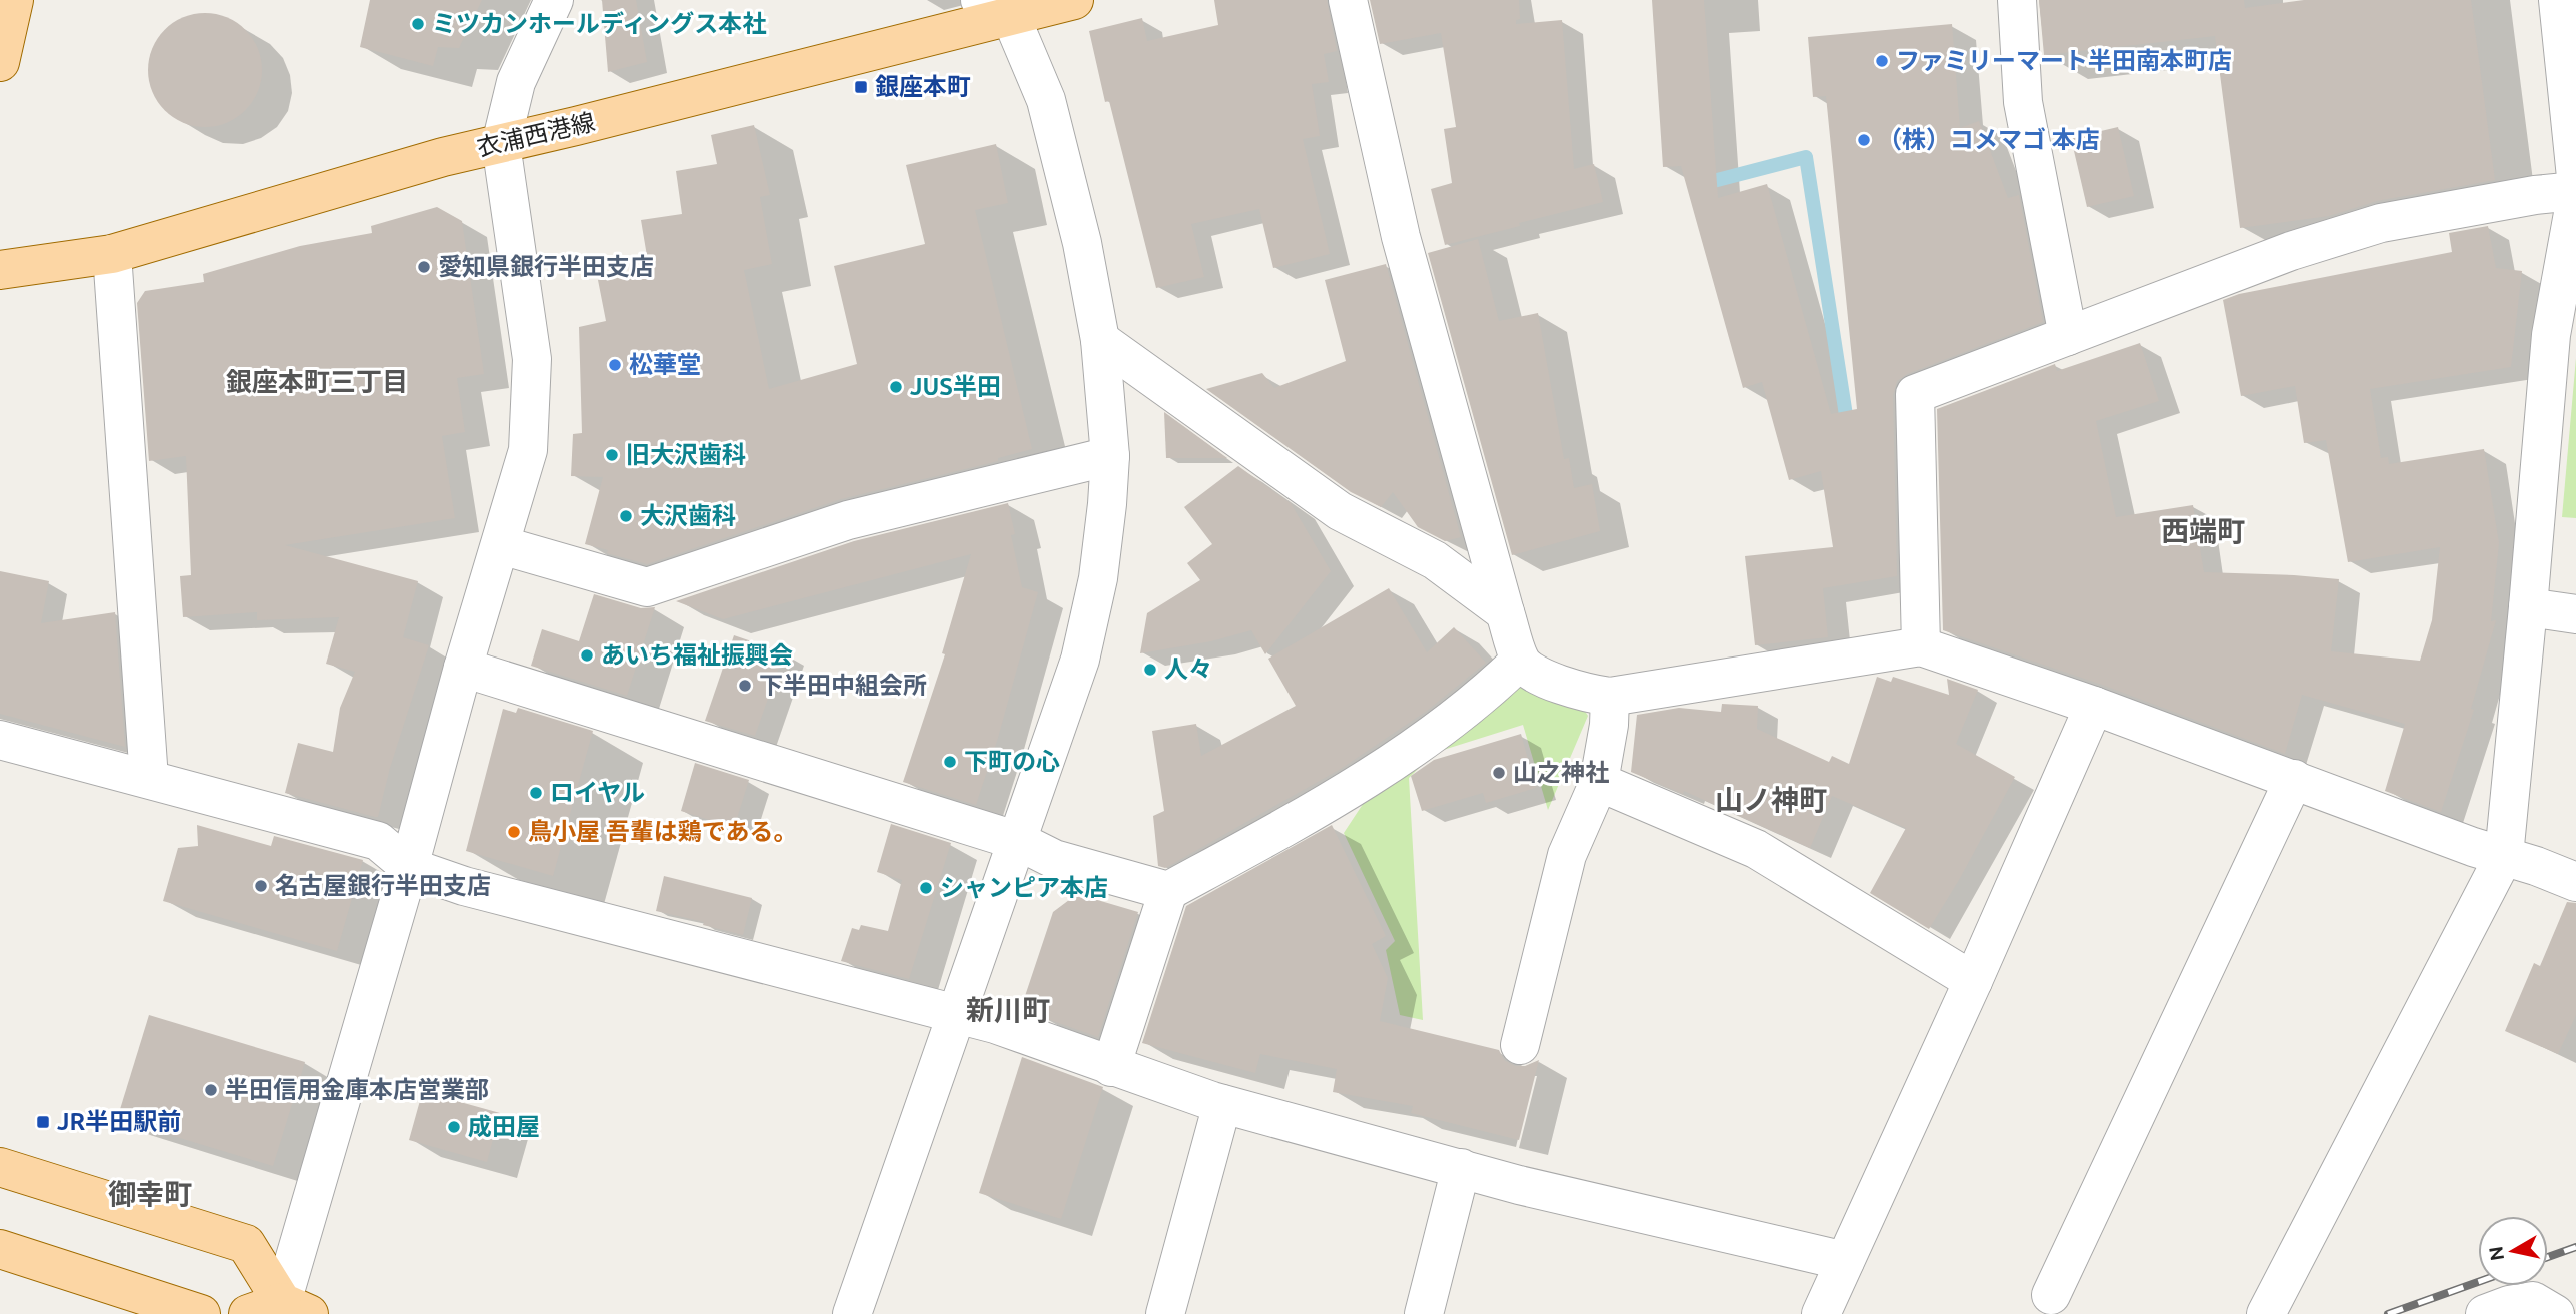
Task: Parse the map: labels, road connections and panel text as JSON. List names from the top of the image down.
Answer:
{
  "streets": {
    "main road": ["衣浦西港線"]
  },
  "districts": [
    "銀座本町三丁目",
    "西端町",
    "山ノ神町",
    "新川町",
    "御幸町"
  ],
  "places": {
    "other": [
      "ミツカンホールディングス本社",
      "ファミリーマート半田南本町店",
      "（株）コメマゴ 本店",
      "愛知県銀行半田支店",
      "松華堂",
      "JUS半田",
      "旧大沢歯科",
      "大沢歯科",
      "あいち福祉振興会",
      "人々",
      "下半田中組会所",
      "下町の心",
      "山之神社",
      "ロイヤル",
      "鳥小屋 吾輩は鶏である。",
      "名古屋銀行半田支店",
      "シャンピア本店",
      "半田信用金庫本店営業部",
      "成田屋"
    ],
    "transit": ["銀座本町", "JR半田駅前"]
  },
  "north": "left"
}
